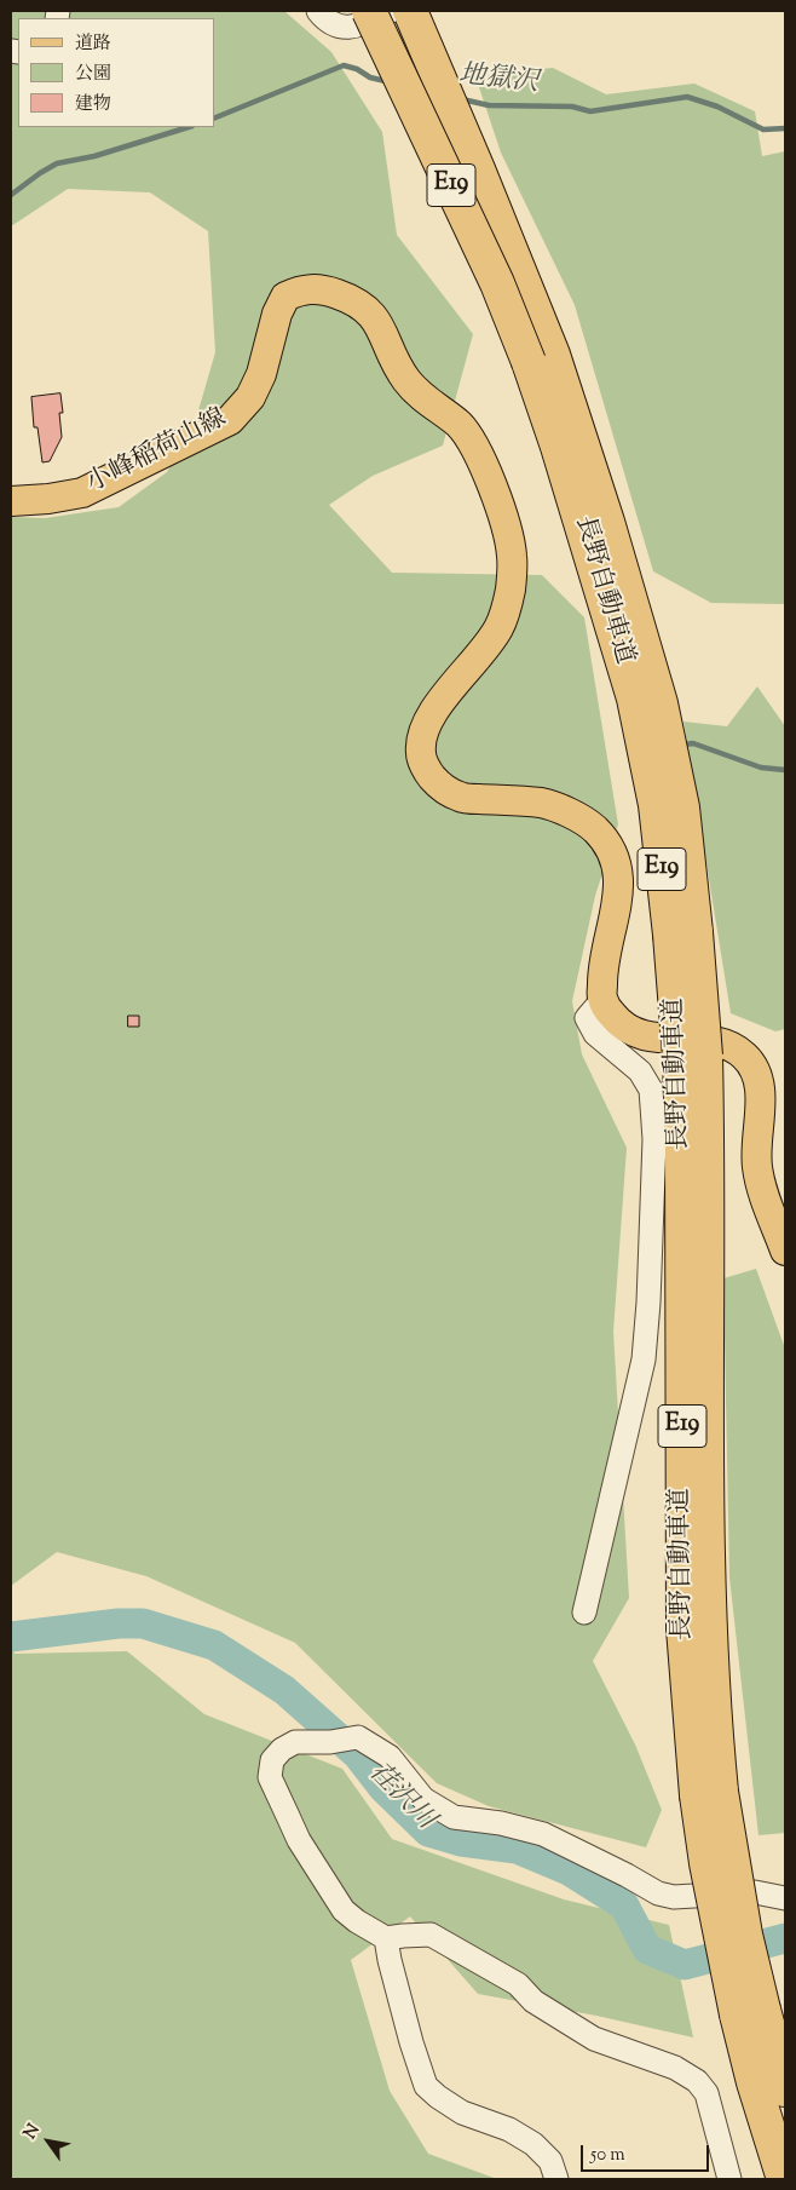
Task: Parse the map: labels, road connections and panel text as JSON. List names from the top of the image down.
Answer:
{
  "streets": {
    "highway": ["E19", "長野自動車道"],
    "main road": ["小峰稲荷山線"]
  },
  "water": ["地獄沢", "荏沢川"],
  "legend": ["道路", "公園", "建物"],
  "scale_bar": "50 m",
  "north": "top left"
}
